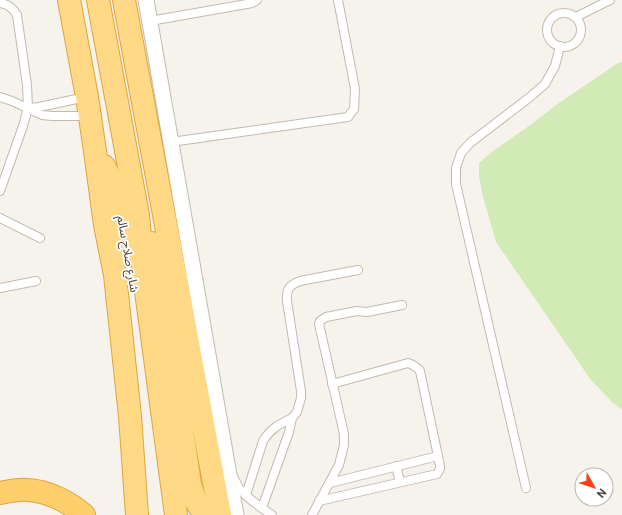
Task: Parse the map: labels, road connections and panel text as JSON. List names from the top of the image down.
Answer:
{
  "streets": {
    "highway": ["شارع صلاح سالم"]
  },
  "north": "bottom right"
}
